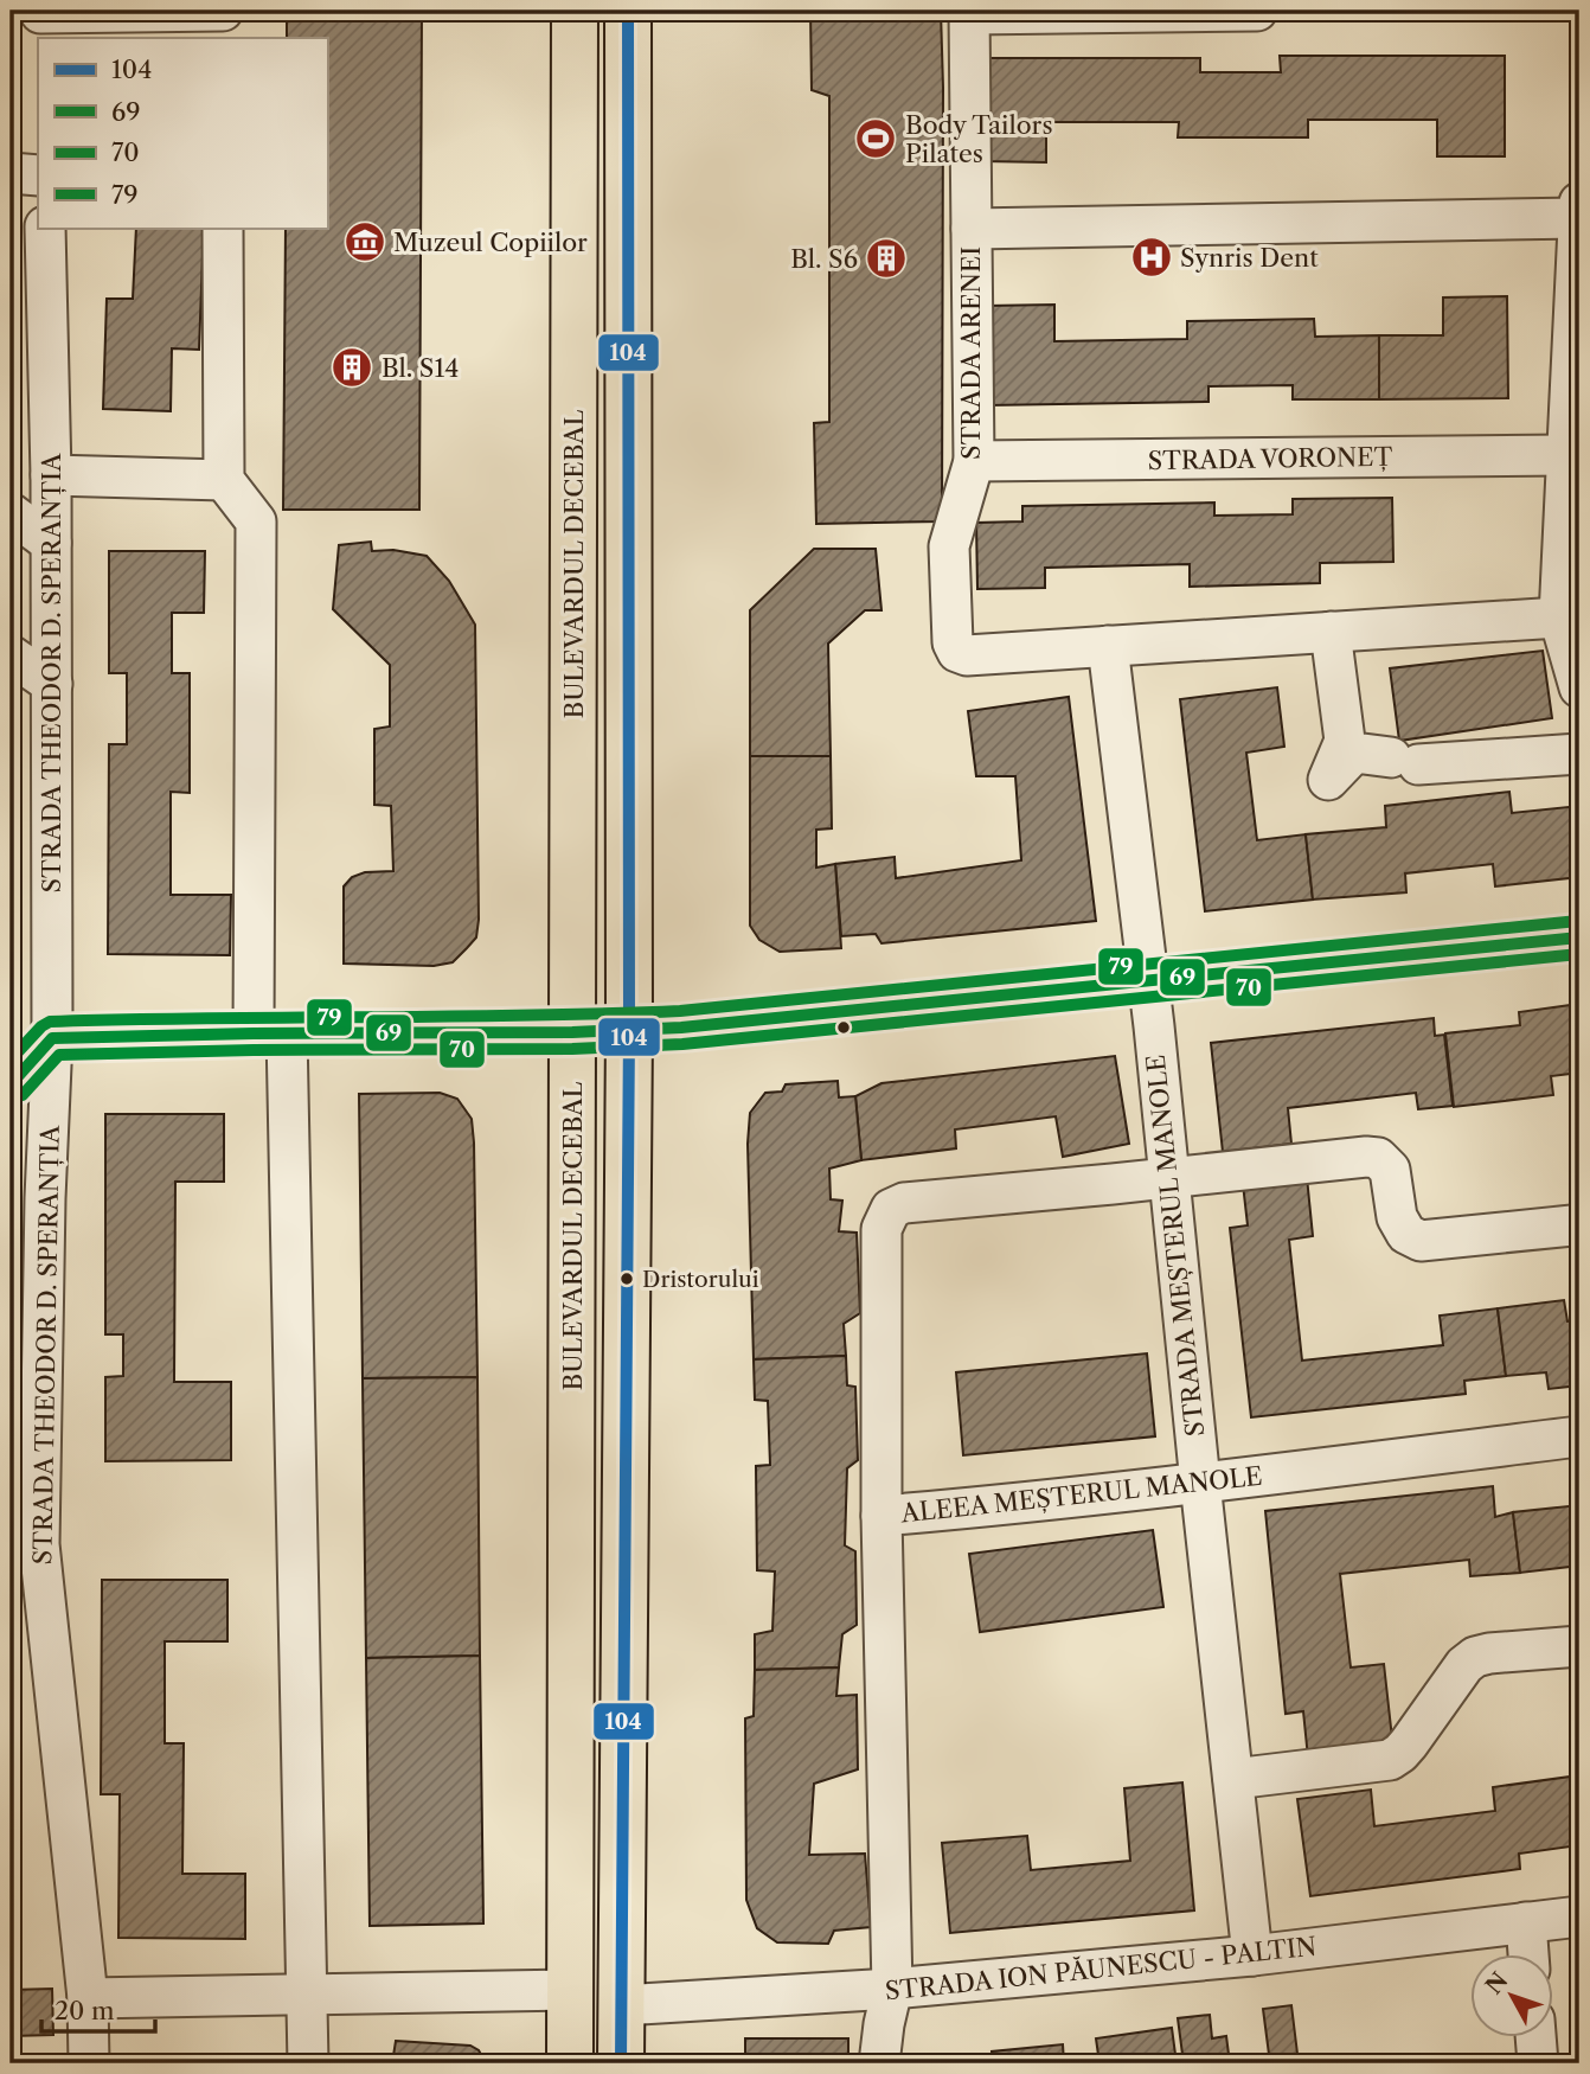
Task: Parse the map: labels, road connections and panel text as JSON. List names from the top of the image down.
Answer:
{
  "streets": {
    "main road": ["BULEVARDUL DECEBAL"],
    "street": [
      "STRADA ARENEI",
      "STRADA VORONEȚ",
      "STRADA THEODOR D. SPERANȚIA",
      "STRADA MEȘTERUL MANOLE",
      "ALEEA MEȘTERUL MANOLE",
      "STRADA ION PĂUNESCU - PALTIN"
    ]
  },
  "crossings": [
    ["STRADA ARENEI", "STRADA VORONEȚ"],
    ["STRADA MEȘTERUL MANOLE", "ALEEA MEȘTERUL MANOLE"],
    ["STRADA MEȘTERUL MANOLE", "STRADA ION PĂUNESCU - PALTIN"],
    ["ALEEA MEȘTERUL MANOLE", "STRADA ION PĂUNESCU - PALTIN"]
  ],
  "places": {
    "sports": ["Body Tailors Pilates"],
    "museum": ["Muzeul Copiilor"],
    "hospital": ["Synris Dent"],
    "building": ["Bl. S6", "Bl. S14"],
    "other": ["Dristorului"]
  },
  "lines": [
    "transit line 104",
    "transit line 79",
    "transit line 69",
    "transit line 70"
  ],
  "legend": [
    "104",
    "69",
    "70",
    "79"
  ],
  "scale_bar": "20 m",
  "north": "top left"
}
